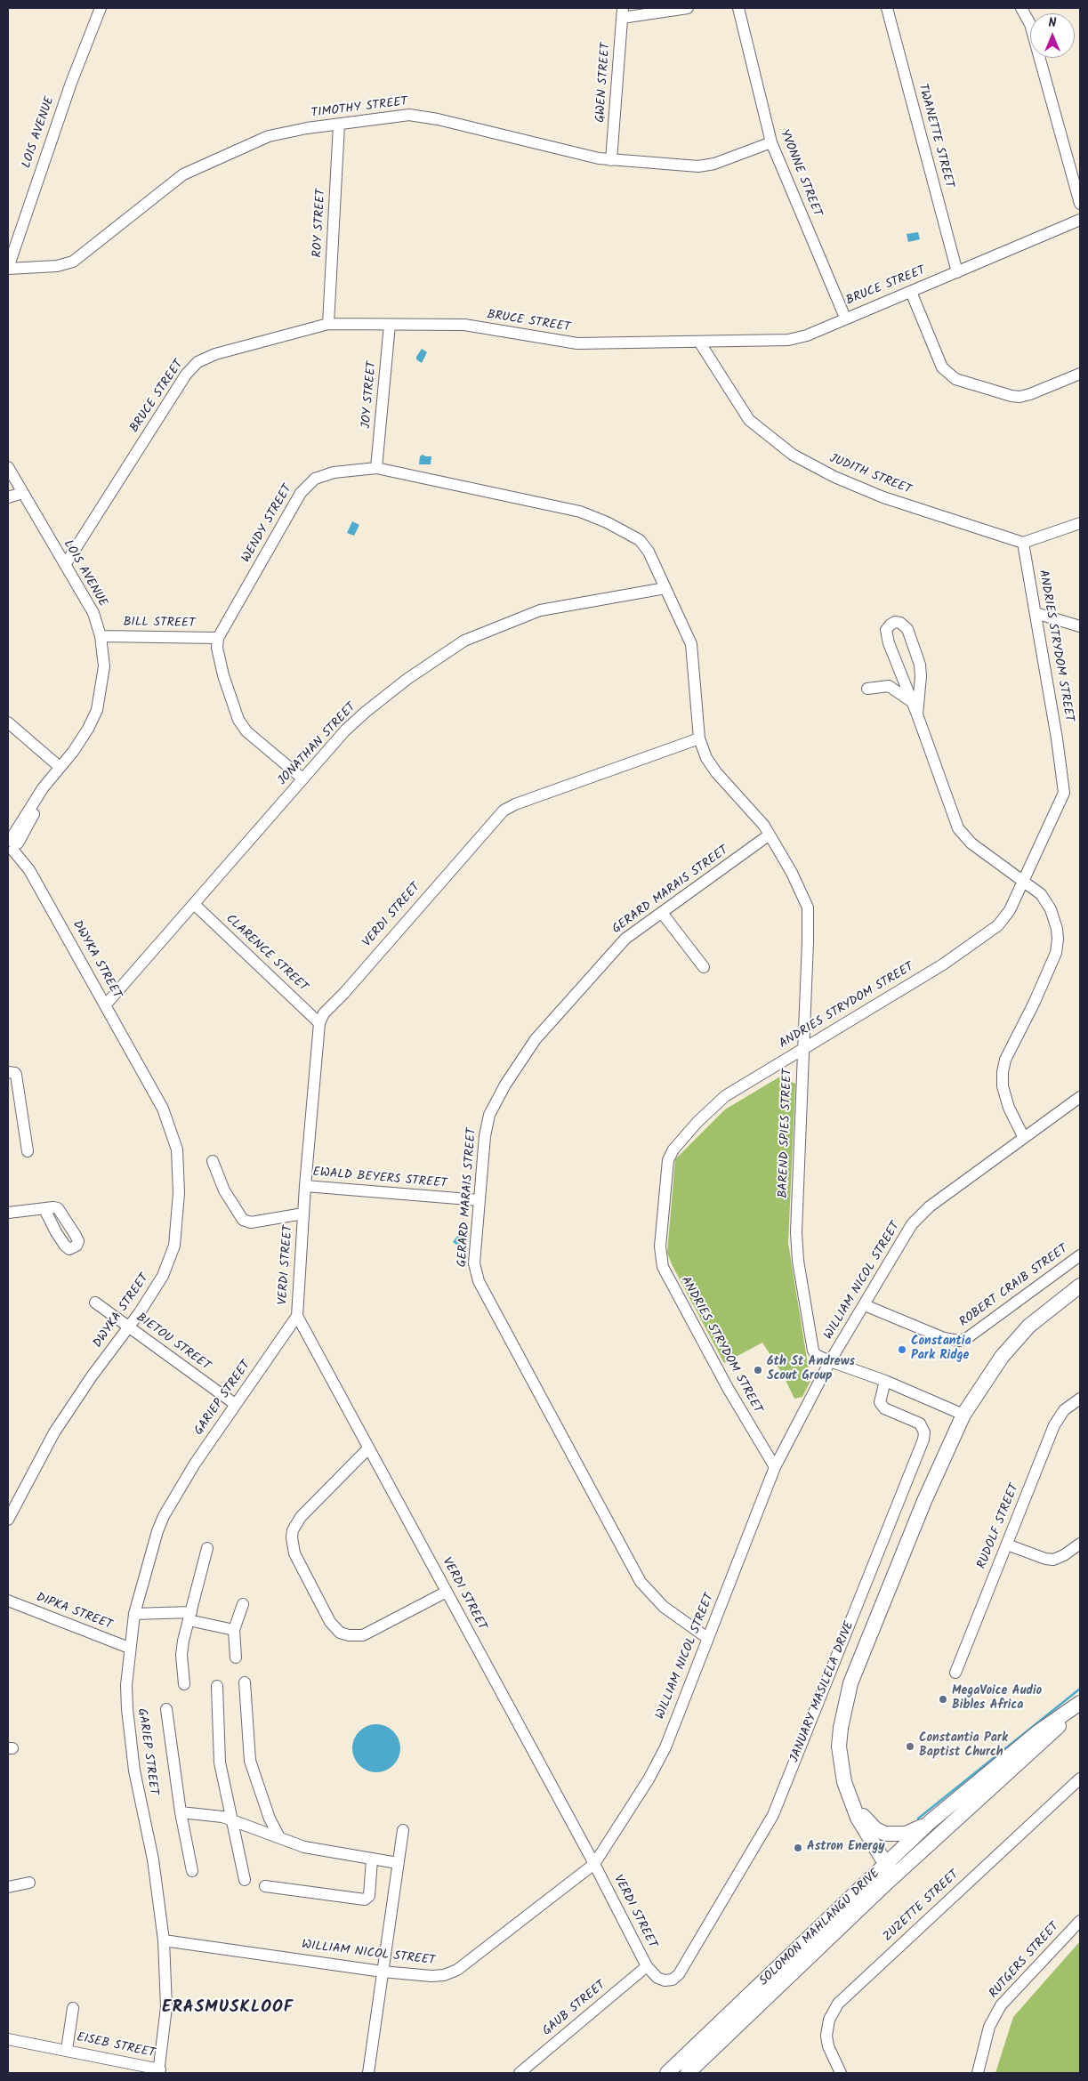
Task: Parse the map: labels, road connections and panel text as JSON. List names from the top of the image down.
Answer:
{
  "streets": {
    "main road": ["JANUARY MASILELA DRIVE", "SOLOMON MAHLANGU DRIVE"],
    "street": [
      "GWEN STREET",
      "TIMOTHY STREET",
      "LOIS AVENUE",
      "TWANETTE STREET",
      "YVONNE STREET",
      "ROY STREET",
      "BRUCE STREET",
      "JOY STREET",
      "JUDITH STREET",
      "WENDY STREET",
      "BILL STREET",
      "ANDRIES STRYDOM STREET",
      "JONATHAN STREET",
      "GERARD MARAIS STREET",
      "VERDI STREET",
      "CLARENCE STREET",
      "DWYKA STREET",
      "BAREND SPIES STREET",
      "EWALD BEYERS STREET",
      "WILLIAM NICOL STREET",
      "ROBERT CRAIB STREET",
      "BIETOU STREET",
      "GARIEP STREET",
      "RUDOLF STREET",
      "DIPKA STREET",
      "ZUZETTE STREET",
      "RUTGERS STREET",
      "GAUB STREET",
      "EISEB STREET"
    ]
  },
  "crossings": [
    ["GWEN STREET", "TIMOTHY STREET"],
    ["TIMOTHY STREET", "LOIS AVENUE"],
    ["TIMOTHY STREET", "YVONNE STREET"],
    ["TIMOTHY STREET", "ROY STREET"],
    ["LOIS AVENUE", "BRUCE STREET"],
    ["LOIS AVENUE", "BILL STREET"],
    ["LOIS AVENUE", "DWYKA STREET"],
    ["TWANETTE STREET", "BRUCE STREET"],
    ["YVONNE STREET", "BRUCE STREET"],
    ["ROY STREET", "BRUCE STREET"],
    ["BRUCE STREET", "JOY STREET"],
    ["BRUCE STREET", "JUDITH STREET"],
    ["JOY STREET", "WENDY STREET"],
    ["JUDITH STREET", "ANDRIES STRYDOM STREET"],
    ["WENDY STREET", "BILL STREET"],
    ["WENDY STREET", "JONATHAN STREET"],
    ["WENDY STREET", "BAREND SPIES STREET"],
    ["ANDRIES STRYDOM STREET", "BAREND SPIES STREET"],
    ["ANDRIES STRYDOM STREET", "WILLIAM NICOL STREET"],
    ["JONATHAN STREET", "CLARENCE STREET"],
    ["JONATHAN STREET", "DWYKA STREET"],
    ["JONATHAN STREET", "BAREND SPIES STREET"],
    ["GERARD MARAIS STREET", "BAREND SPIES STREET"],
    ["GERARD MARAIS STREET", "EWALD BEYERS STREET"],
    ["GERARD MARAIS STREET", "WILLIAM NICOL STREET"],
    ["VERDI STREET", "CLARENCE STREET"],
    ["VERDI STREET", "BAREND SPIES STREET"],
    ["VERDI STREET", "EWALD BEYERS STREET"],
    ["VERDI STREET", "WILLIAM NICOL STREET"],
    ["VERDI STREET", "GARIEP STREET"],
    ["VERDI STREET", "JANUARY MASILELA DRIVE"],
    ["VERDI STREET", "GAUB STREET"],
    ["DWYKA STREET", "BIETOU STREET"],
    ["BAREND SPIES STREET", "WILLIAM NICOL STREET"],
    ["BAREND SPIES STREET", "JANUARY MASILELA DRIVE"],
    ["WILLIAM NICOL STREET", "ROBERT CRAIB STREET"],
    ["WILLIAM NICOL STREET", "GARIEP STREET"],
    ["BIETOU STREET", "GARIEP STREET"],
    ["GARIEP STREET", "DIPKA STREET"],
    ["GARIEP STREET", "EISEB STREET"],
    ["JANUARY MASILELA DRIVE", "SOLOMON MAHLANGU DRIVE"],
    ["JANUARY MASILELA DRIVE", "GAUB STREET"]
  ],
  "districts": ["ERASMUSKLOOF"],
  "places": [
    "Constantia Park Ridge",
    "6th St Andrews Scout Group",
    "MegaVoice Audio Bibles Africa",
    "Constantia Park Baptist Church",
    "Astron Energy"
  ],
  "north": "top"
}
